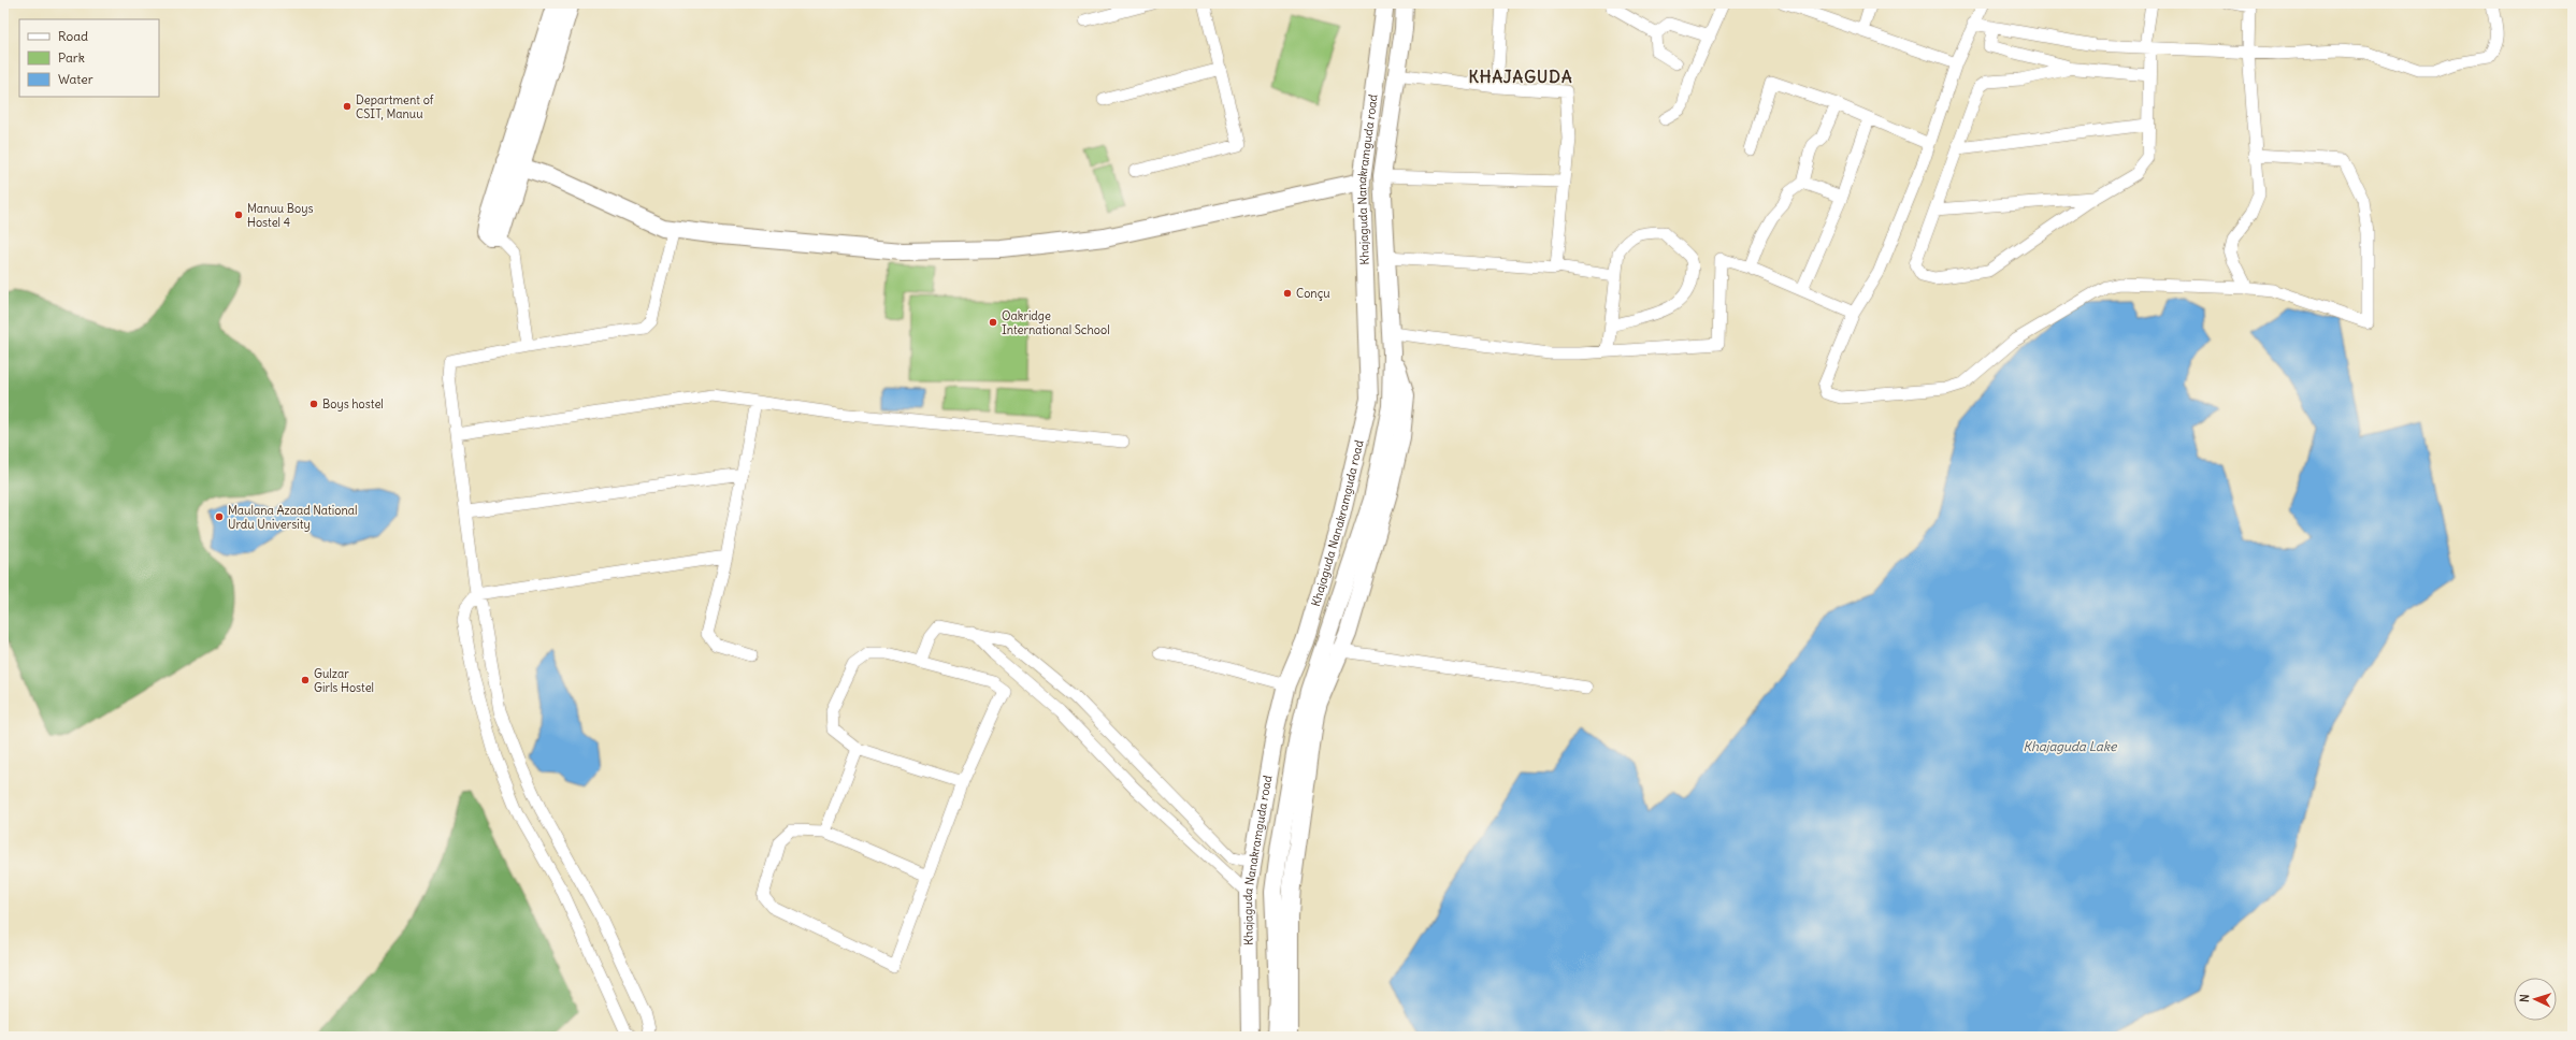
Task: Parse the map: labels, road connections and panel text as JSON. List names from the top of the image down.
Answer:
{
  "streets": {
    "main road": ["Khajaguda Nanakramguda road"]
  },
  "districts": ["KHAJAGUDA"],
  "water": ["Khajaguda Lake"],
  "places": [
    "Department of CSIT, Manuu",
    "Manuu Boys Hostel 4",
    "Conçu",
    "Oakridge International School",
    "Boys hostel",
    "Maulana Azaad National Urdu University",
    "Gulzar Girls Hostel"
  ],
  "legend": ["Road", "Park", "Water"],
  "north": "left"
}
